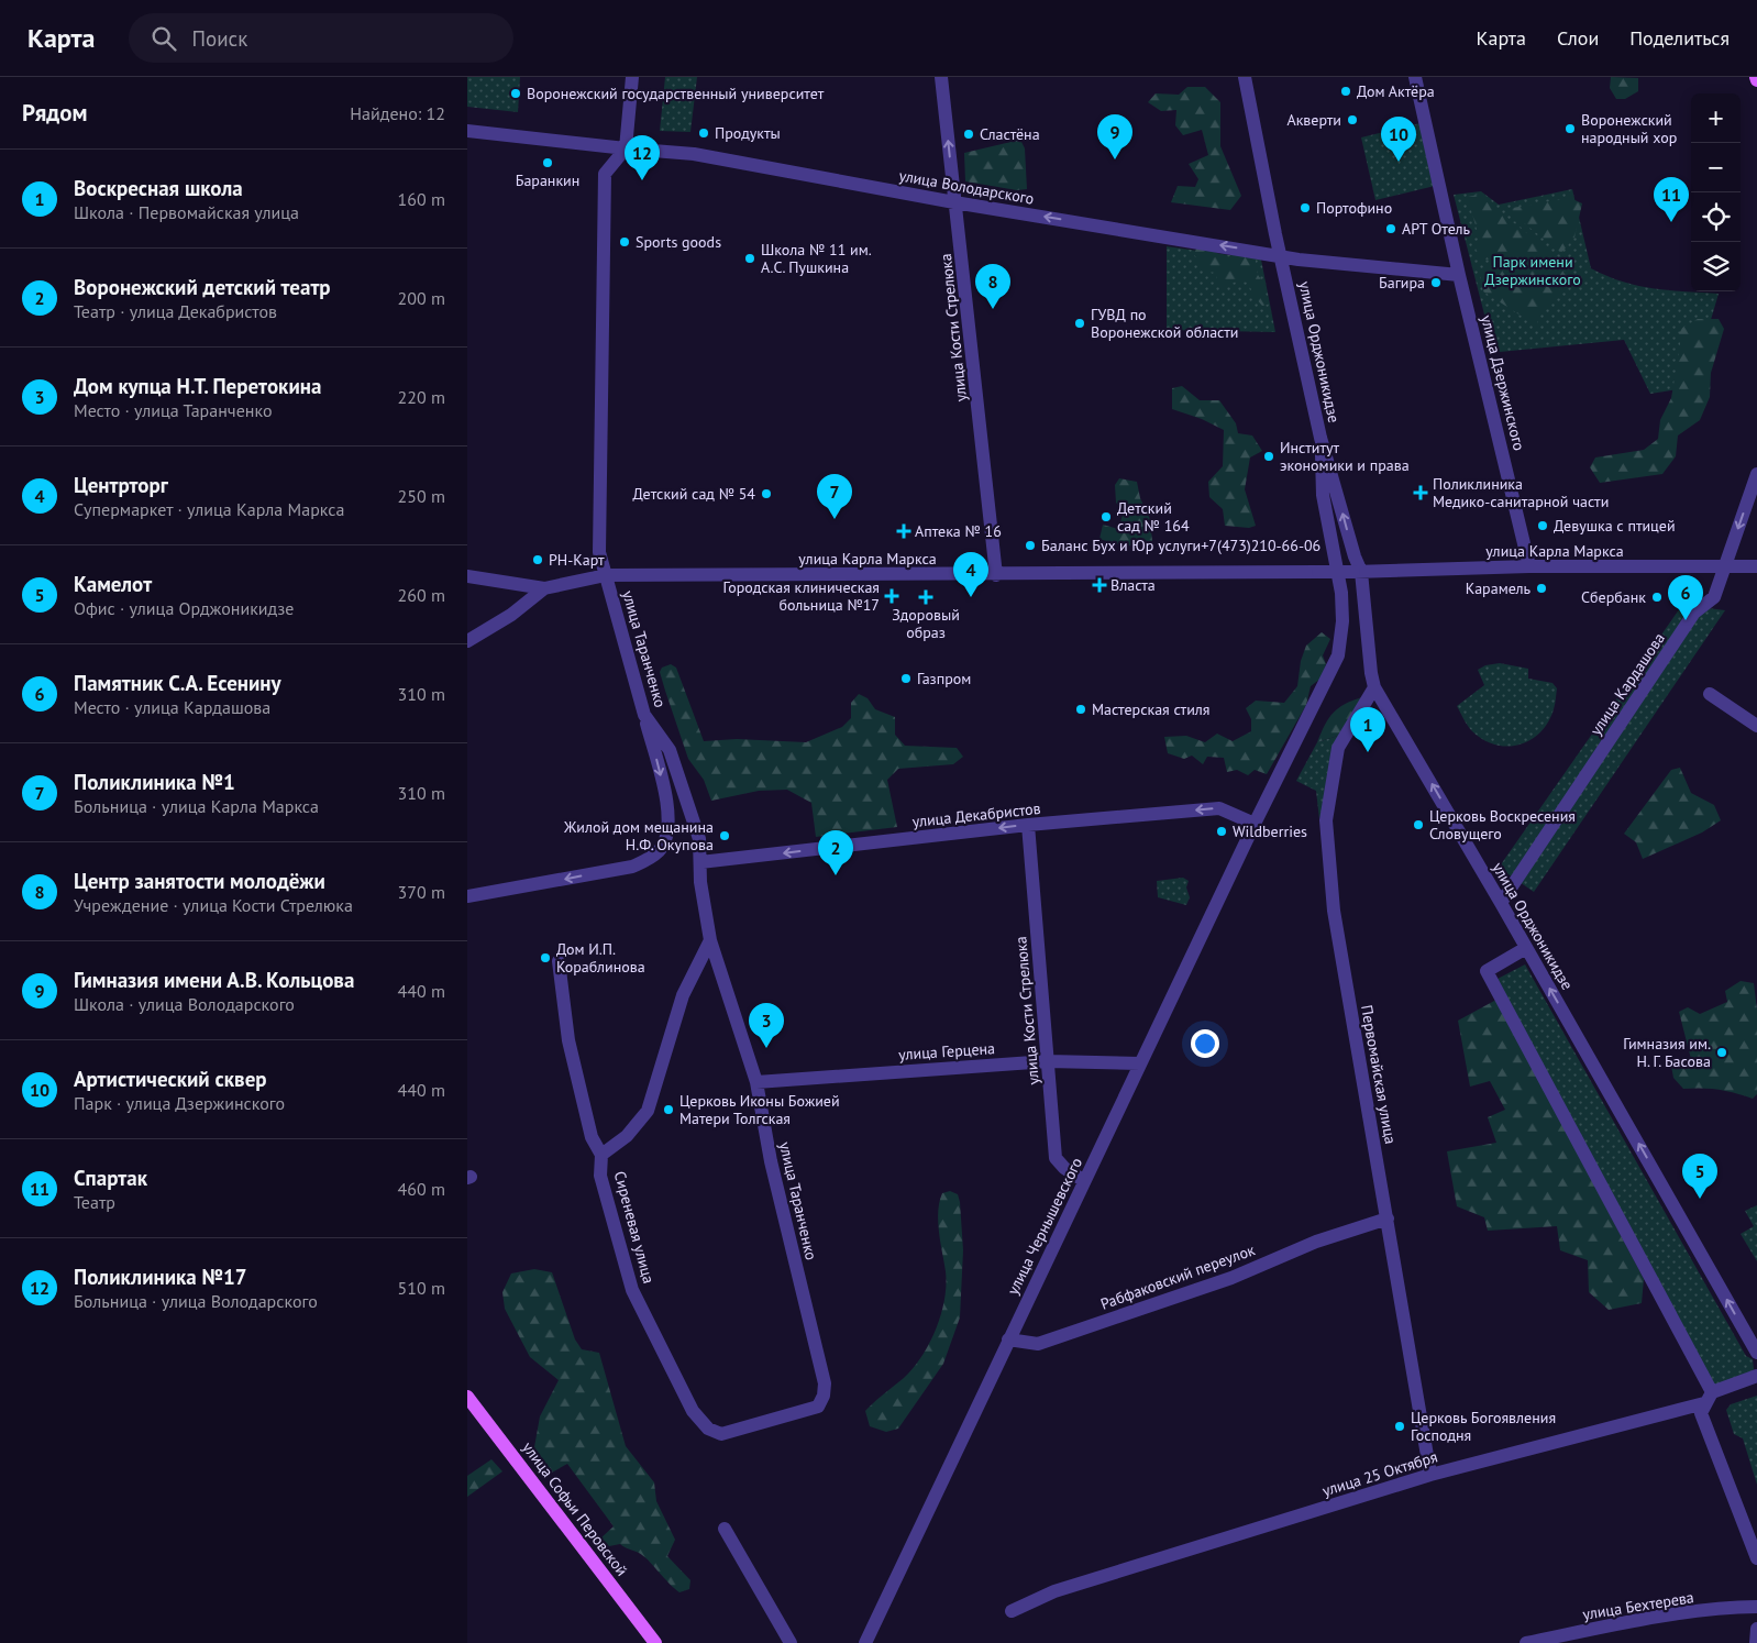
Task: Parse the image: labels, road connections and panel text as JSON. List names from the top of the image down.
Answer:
{
  "streets": {
    "main road": ["улица Софьи Перовской"],
    "street": [
      "улица Володарского",
      "улица Кости Стрелюка",
      "улица Орджоникидзе",
      "улица Дзержинского",
      "улица Карла Маркса",
      "улица Таранченко",
      "улица Кардашова",
      "улица Декабристов",
      "улица Герцена",
      "Первомайская улица",
      "улица Чернышевского",
      "Сиреневая улица",
      "Рабфаковский переулок",
      "улица 25 Октября",
      "улица Бехтерева"
    ]
  },
  "crossings": [
    ["улица Володарского", "улица Кости Стрелюка"],
    ["улица Володарского", "улица Орджоникидзе"],
    ["улица Володарского", "улица Дзержинского"],
    ["улица Володарского", "улица Таранченко"],
    ["улица Кости Стрелюка", "улица Карла Маркса"],
    ["улица Кости Стрелюка", "улица Декабристов"],
    ["улица Кости Стрелюка", "улица Герцена"],
    ["улица Кости Стрелюка", "улица Чернышевского"],
    ["улица Орджоникидзе", "улица Карла Маркса"],
    ["улица Орджоникидзе", "улица Кардашова"],
    ["улица Орджоникидзе", "Первомайская улица"],
    ["улица Орджоникидзе", "улица Чернышевского"],
    ["улица Дзержинского", "улица Карла Маркса"],
    ["улица Карла Маркса", "улица Таранченко"],
    ["улица Карла Маркса", "улица Кардашова"],
    ["улица Таранченко", "улица Декабристов"],
    ["улица Таранченко", "улица Герцена"],
    ["улица Таранченко", "Сиреневая улица"],
    ["улица Декабристов", "улица Чернышевского"],
    ["улица Герцена", "улица Чернышевского"],
    ["Первомайская улица", "Рабфаковский переулок"],
    ["Первомайская улица", "улица 25 Октября"],
    ["улица Чернышевского", "Рабфаковский переулок"]
  ],
  "one_way": ["улица Декабристов"],
  "parks": ["Парк имени Дзержинского"],
  "places": {
    "other": [
      "Дом Актёра",
      "Воронежский государственный университет",
      "Акверти",
      "Воронежский народный хор",
      "Продукты",
      "Сластёна",
      "Баранкин",
      "Портофино",
      "АРТ Отель",
      "Sports goods",
      "Школа № 11 им. А.С. Пушкина",
      "Багира",
      "ГУВД по Воронежской области",
      "Институт экономики и права",
      "Детский сад № 54",
      "Детский сад № 164",
      "Девушка с птицей",
      "Баланс Бух и Юр услуги+7(473)210-66-06",
      "РН-Карт",
      "Карамель",
      "Сбербанк",
      "Газпром",
      "Мастерская стиля",
      "Церковь Воскресения Словущего",
      "Wildberries",
      "Жилой дом мещанина Н.Ф. Окупова",
      "Дом И.П. Кораблинова",
      "Гимназия им. Н. Г. Басова",
      "Церковь Иконы Божией Матери Толгская",
      "Церковь Богоявления Господня"
    ],
    "health": [
      "Поликлиника Медико-санитарной части",
      "Аптека № 16",
      "Власта",
      "Городская клиническая больница №17",
      "Здоровый образ"
    ]
  },
  "page": {
    "header": "Карта",
    "search": "Поиск",
    "nav": ["Карта", "Слои", "Поделиться"],
    "heading": ["Рядом", "Найдено: 12"],
    "map_buttons": ["+", "−"],
    "pins": [
      "9",
      "10",
      "12",
      "11",
      "8",
      "7",
      "4",
      "6",
      "1",
      "2",
      "3",
      "5"
    ],
    "list": [
      {
        "mark": "1",
        "name": "Воскресная школа",
        "note": "Школа · Первомайская улица",
        "value": "160 m"
      },
      {
        "mark": "2",
        "name": "Воронежский детский театр",
        "note": "Театр · улица Декабристов",
        "value": "200 m"
      },
      {
        "mark": "3",
        "name": "Дом купца Н.Т. Перетокина",
        "note": "Место · улица Таранченко",
        "value": "220 m"
      },
      {
        "mark": "4",
        "name": "Центрторг",
        "note": "Супермаркет · улица Карла Маркса",
        "value": "250 m"
      },
      {
        "mark": "5",
        "name": "Камелот",
        "note": "Офис · улица Орджоникидзе",
        "value": "260 m"
      },
      {
        "mark": "6",
        "name": "Памятник С.А. Есенину",
        "note": "Место · улица Кардашова",
        "value": "310 m"
      },
      {
        "mark": "7",
        "name": "Поликлиника №1",
        "note": "Больница · улица Карла Маркса",
        "value": "310 m"
      },
      {
        "mark": "8",
        "name": "Центр занятости молодёжи",
        "note": "Учреждение · улица Кости Стрелюка",
        "value": "370 m"
      },
      {
        "mark": "9",
        "name": "Гимназия имени А.В. Кольцова",
        "note": "Школа · улица Володарского",
        "value": "440 m"
      },
      {
        "mark": "10",
        "name": "Артистический сквер",
        "note": "Парк · улица Дзержинского",
        "value": "440 m"
      },
      {
        "mark": "11",
        "name": "Спартак",
        "note": "Театр",
        "value": "460 m"
      },
      {
        "mark": "12",
        "name": "Поликлиника №17",
        "note": "Больница · улица Володарского",
        "value": "510 m"
      }
    ]
  }
}
